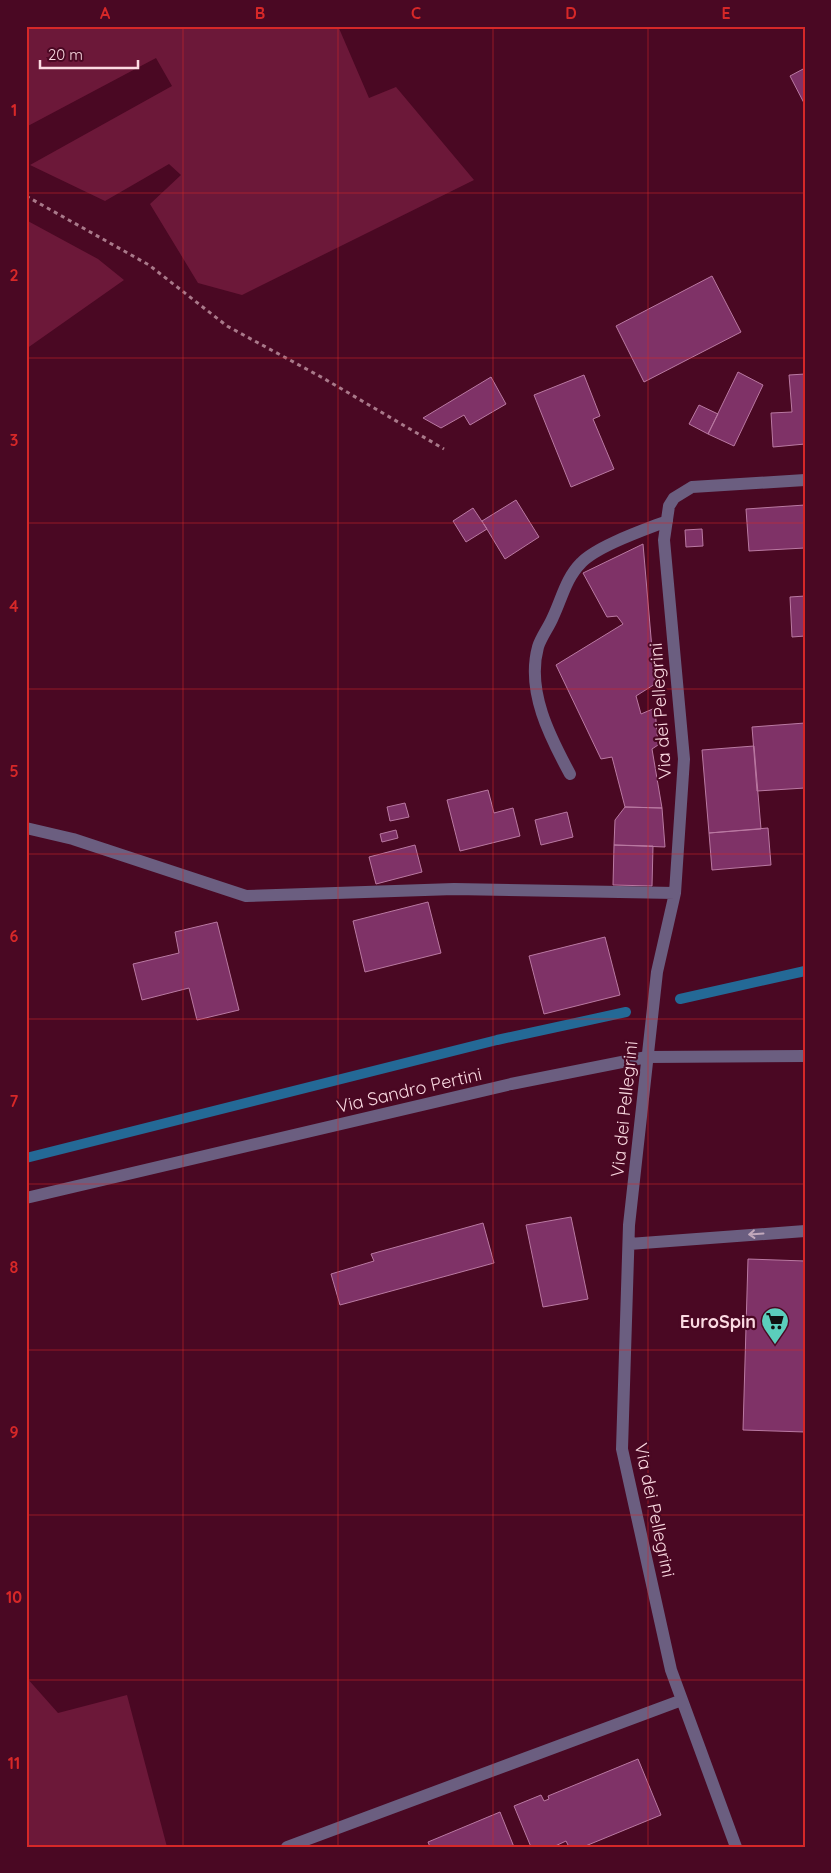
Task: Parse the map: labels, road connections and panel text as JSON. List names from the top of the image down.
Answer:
{
  "streets": {
    "street": ["Via dei Pellegrini", "Via Sandro Pertini"]
  },
  "crossings": [
    ["Via dei Pellegrini", "Via Sandro Pertini"]
  ],
  "places": {
    "supermarket": ["EuroSpin"]
  },
  "scale_bar": "20 m",
  "grid": {
    "columns": [
      "A",
      "B",
      "C",
      "D",
      "E"
    ],
    "rows": [
      "1",
      "2",
      "3",
      "4",
      "5",
      "6",
      "7",
      "8",
      "9",
      "10",
      "11"
    ]
  }
}
